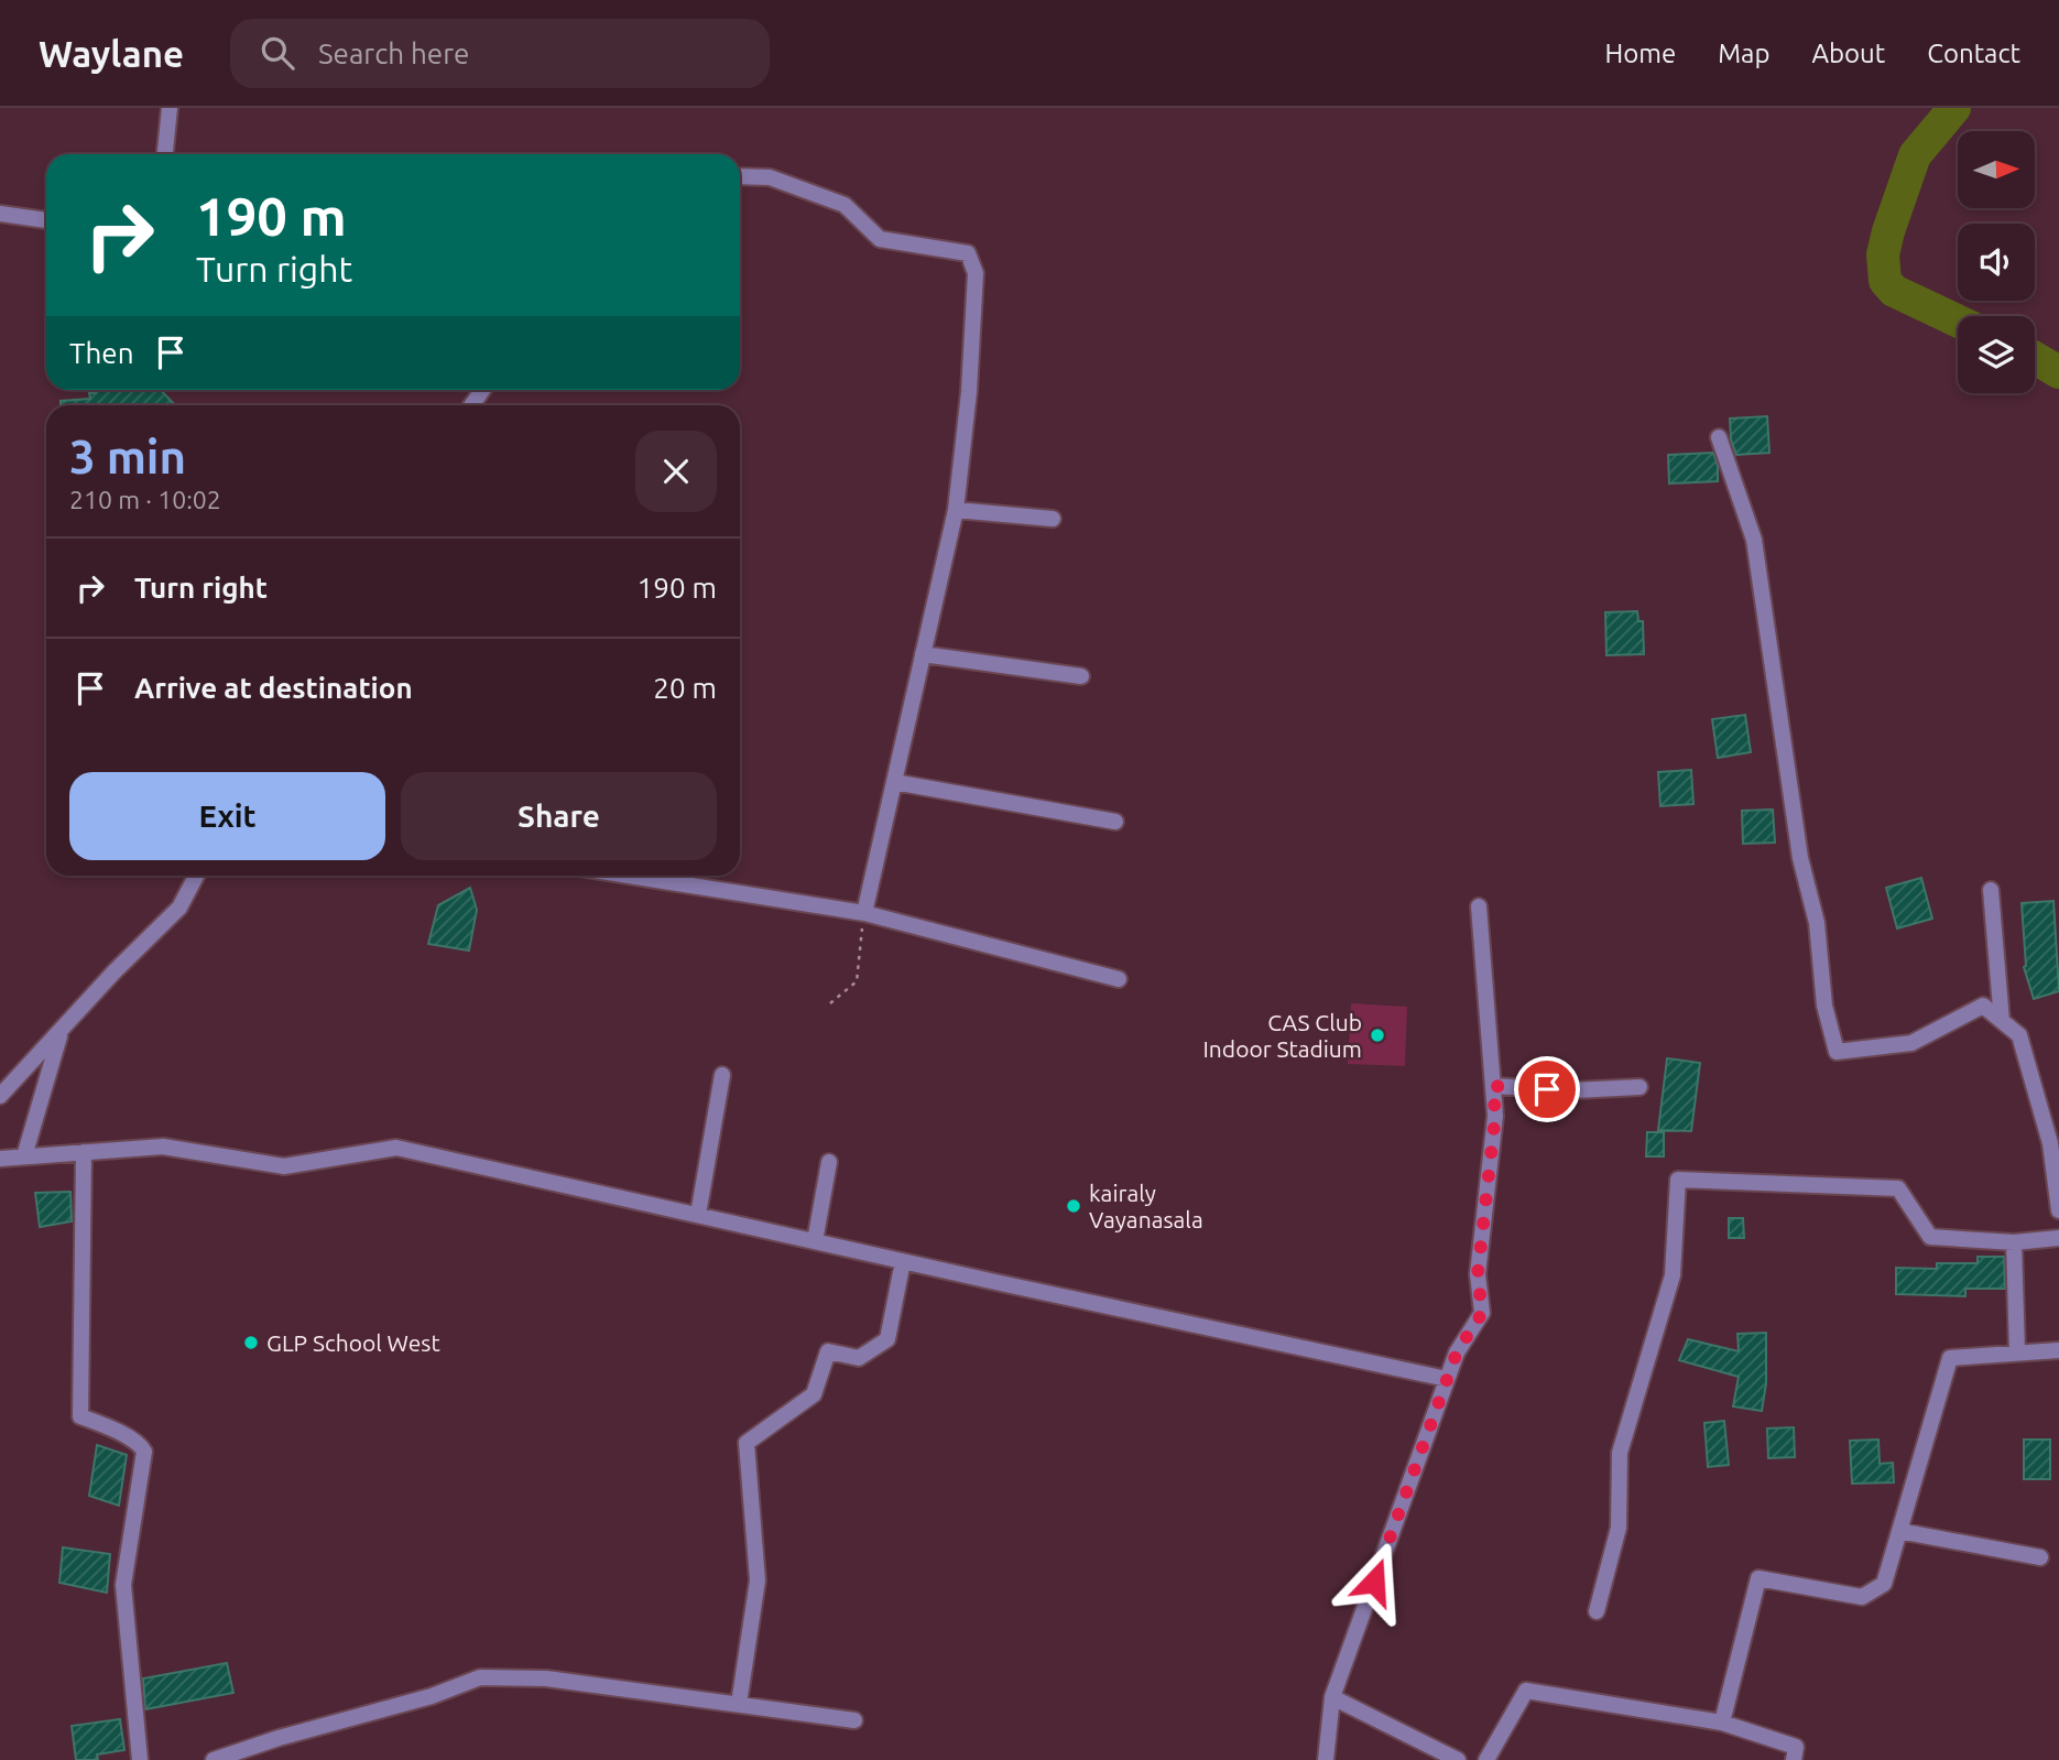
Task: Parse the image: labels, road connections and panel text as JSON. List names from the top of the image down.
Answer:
{
  "places": ["CAS Club Indoor Stadium", "kairaly Vayanasala", "GLP School West"],
  "north": "right",
  "page": {
    "header": "Waylane",
    "search": "Search here",
    "nav": [
      "Home",
      "Map",
      "About",
      "Contact"
    ],
    "turn": ["190 m", "Turn right"],
    "then": "Then",
    "heading": ["3 min", "210 m · 10:02"],
    "list": [
      {
        "name": "Turn right",
        "value": "190 m"
      },
      {
        "name": "Arrive at destination",
        "value": "20 m"
      }
    ],
    "buttons": ["Exit", "Share"]
  }
}
